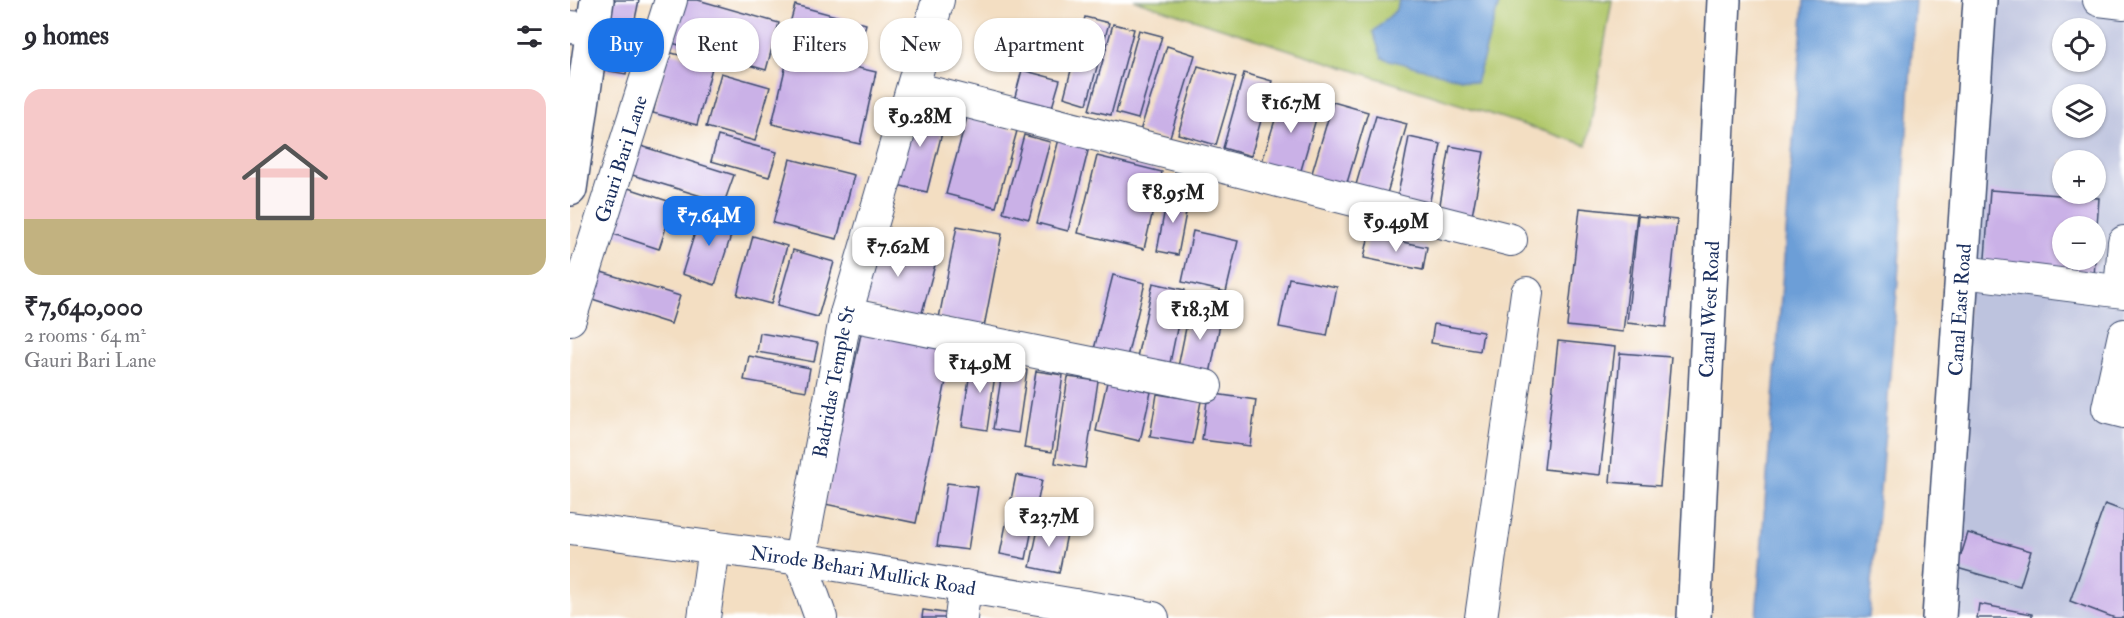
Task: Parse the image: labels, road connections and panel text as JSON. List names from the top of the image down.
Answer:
{
  "streets": {
    "main road": ["Canal West Road", "Canal East Road"],
    "street": ["Gauri Bari Lane", "Badridas Temple St", "Nirode Behari Mullick Road"]
  },
  "crossings": [
    ["Badridas Temple St", "Nirode Behari Mullick Road"]
  ],
  "page": {
    "heading": "9 homes",
    "map_buttons": ["+", "−"],
    "chip": [
      "Buy",
      "Rent",
      "Filters",
      "New",
      "Apartment"
    ],
    "list": [
      {
        "name": "₹7,640,000",
        "note": "2 rooms · 64 m² · Gauri Bari Lane"
      }
    ],
    "price": [
      "₹16.7M",
      "₹9.28M",
      "₹8.95M",
      "₹7.64M",
      "₹9.49M",
      "₹7.62M",
      "₹18.3M",
      "₹14.9M",
      "₹23.7M"
    ]
  }
}
